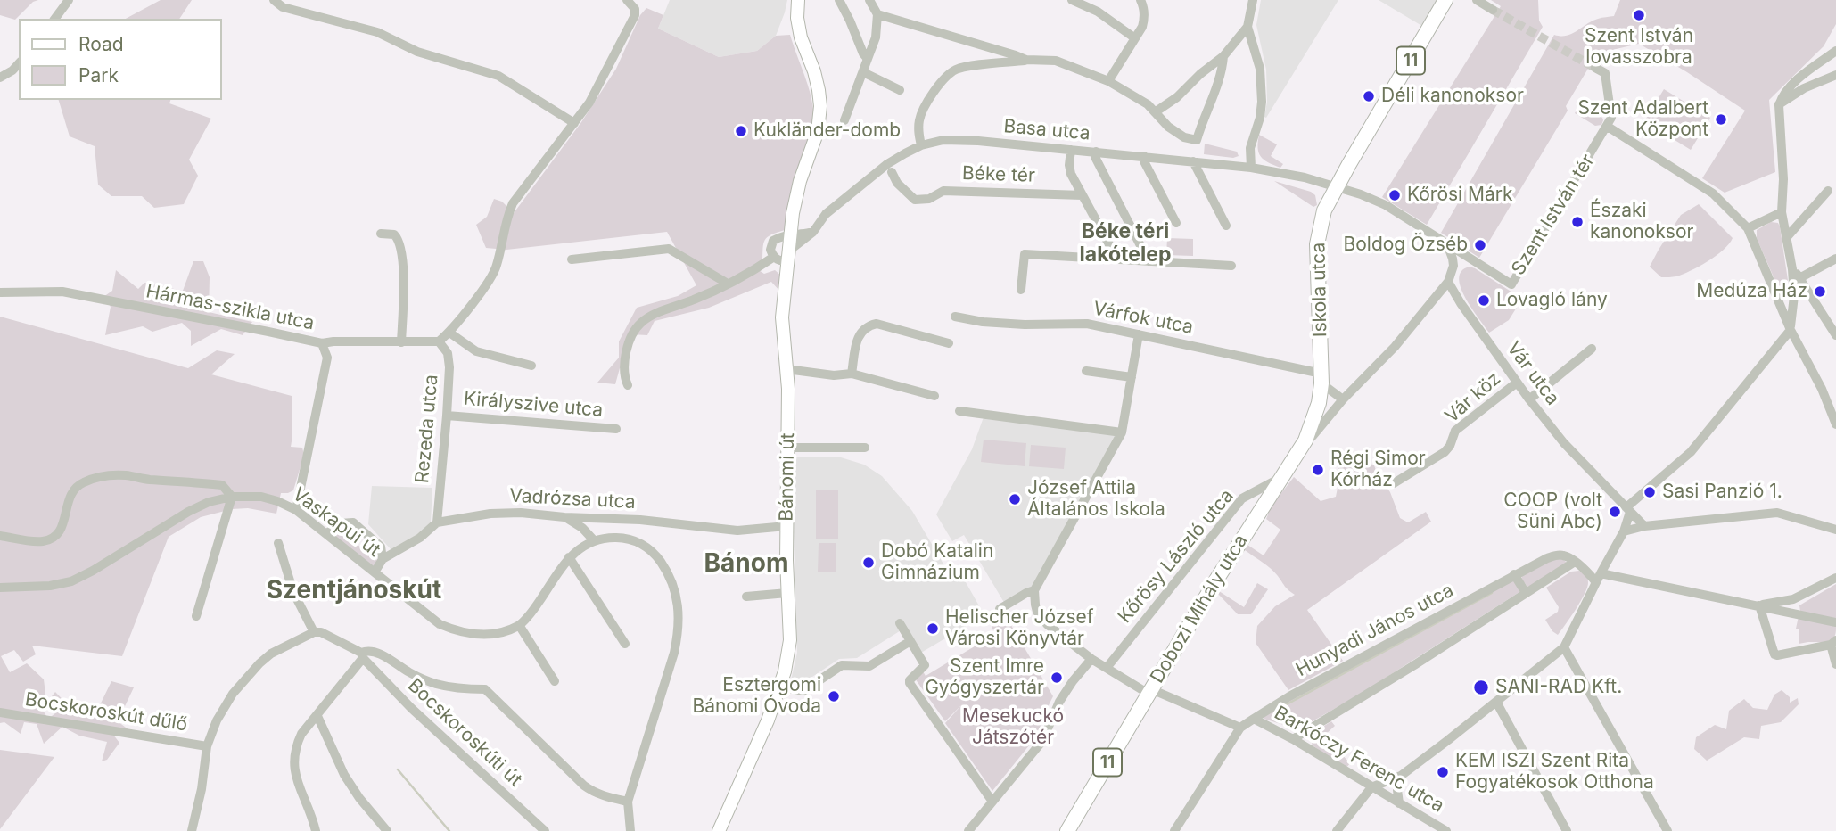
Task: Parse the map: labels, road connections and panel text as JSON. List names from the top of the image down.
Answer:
{
  "streets": {
    "main road": [
      "11",
      "Iskola utca",
      "Bánomi út",
      "Dobozi Mihály utca"
    ],
    "street": [
      "Basa utca",
      "Béke tér",
      "Szent István tér",
      "Hármas-szikla utca",
      "Várfok utca",
      "Vár utca",
      "Vár köz",
      "Királyszive utca",
      "Rezeda utca",
      "Vadrózsa utca",
      "Vaskapui út",
      "Kőrösy László utca",
      "Hunyadi János utca",
      "Bocskoroskút dűlő",
      "Bocskoroskúti út",
      "Barkóczy Ferenc utca"
    ]
  },
  "crossings": [
    ["11", "Basa utca"],
    ["11", "Szent István tér"],
    ["11", "Iskola utca"],
    ["Basa utca", "Szent István tér"],
    ["Basa utca", "Iskola utca"],
    ["Basa utca", "Bánomi út"],
    ["Szent István tér", "Iskola utca"],
    ["Iskola utca", "Várfok utca"],
    ["Iskola utca", "Dobozi Mihály utca"],
    ["Hármas-szikla utca", "Vaskapui út"],
    ["Várfok utca", "Dobozi Mihály utca"],
    ["Vár utca", "Vár köz"],
    ["Királyszive utca", "Rezeda utca"],
    ["Rezeda utca", "Vadrózsa utca"],
    ["Bánomi út", "Vadrózsa utca"],
    ["Vadrózsa utca", "Vaskapui út"],
    ["Kőrösy László utca", "Dobozi Mihály utca"],
    ["Hunyadi János utca", "Barkóczy Ferenc utca"]
  ],
  "districts": ["Béke téri lakótelep", "Bánom", "Szentjánoskút"],
  "parks": ["Mesekuckó Játszótér"],
  "places": [
    "Szent István lovasszobra",
    "Déli kanonoksor",
    "Szent Adalbert Központ",
    "Kukländer-domb",
    "Kőrösi Márk",
    "Északi kanonoksor",
    "Boldog Özséb",
    "Medúza Ház",
    "Lovagló lány",
    "Régi Simor Kórház",
    "Sasi Panzió 1.",
    "József Attila Általános Iskola",
    "COOP (volt Süni Abc)",
    "Dobó Katalin Gimnázium",
    "Helischer József Városi Könyvtár",
    "Szent Imre Gyógyszertár",
    "SANI-RAD Kft.",
    "Esztergomi Bánomi Óvoda",
    "KEM ISZI Szent Rita Fogyatékosok Otthona"
  ],
  "legend": ["Road", "Park"]
}
